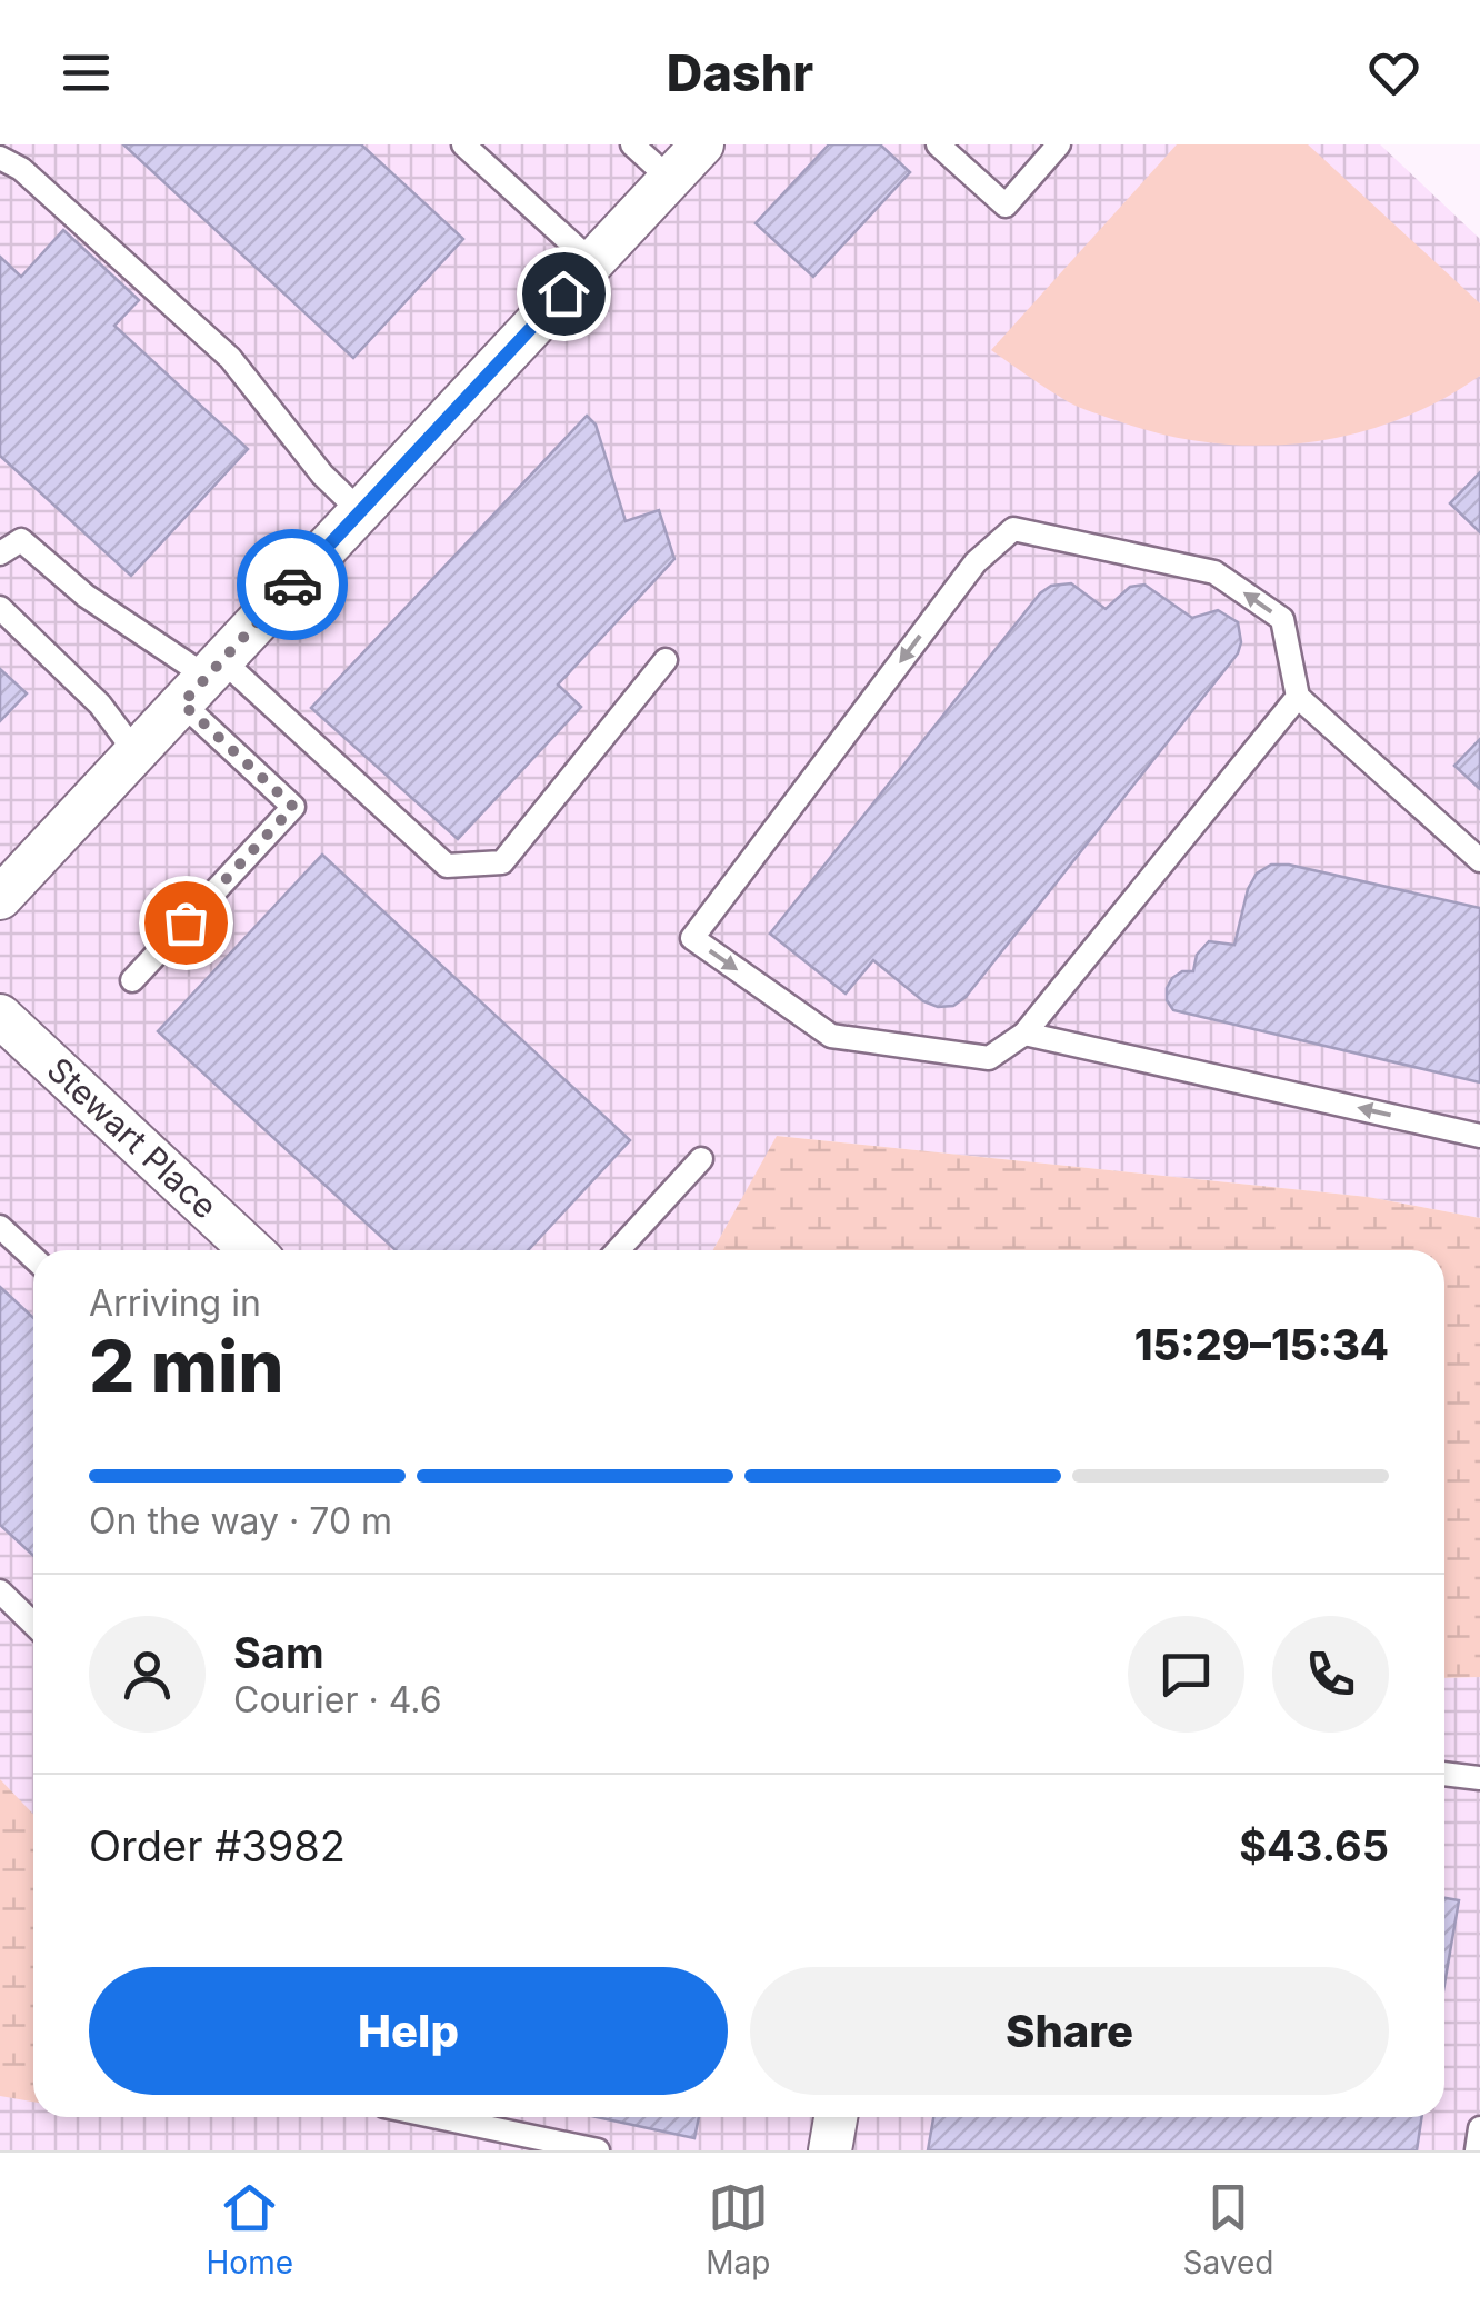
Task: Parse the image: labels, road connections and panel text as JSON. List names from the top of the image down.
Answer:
{
  "streets": {
    "street": ["Stewart Place"]
  },
  "page": {
    "header": "Dashr",
    "heading": ["2 min", "Arriving in", "15:29–15:34"],
    "panel": [
      "Sam",
      "Courier · 4.6",
      "Order #3982",
      "$43.65"
    ],
    "bar": "On the way · 70 m",
    "buttons": ["Help", "Share"],
    "tabs": ["Home", "Map", "Saved"]
  }
}
